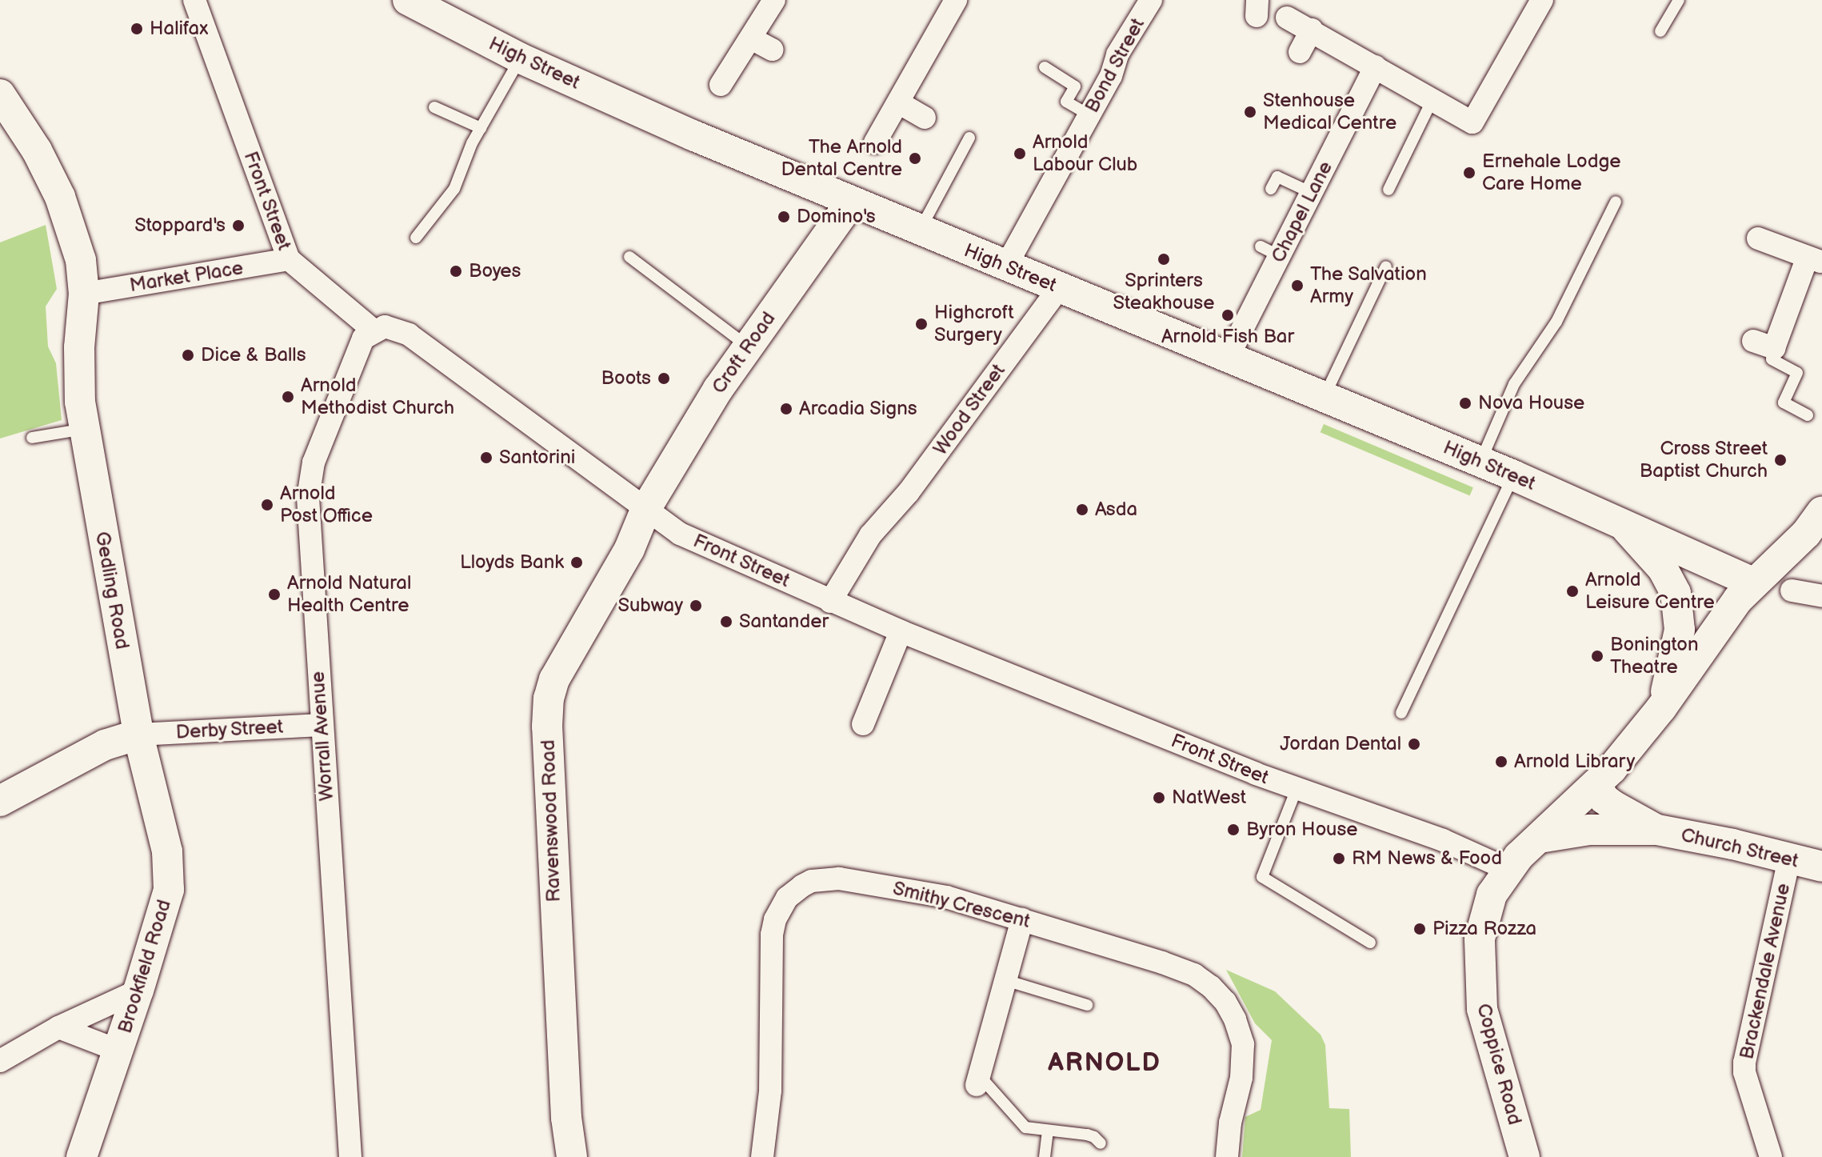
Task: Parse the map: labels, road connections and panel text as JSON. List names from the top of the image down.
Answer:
{
  "streets": {
    "street": [
      "High Street",
      "Bond Street",
      "Front Street",
      "Chapel Lane",
      "Market Place",
      "Croft Road",
      "Wood Street",
      "Gedling Road",
      "Derby Street",
      "Worrall Avenue",
      "Ravenswood Road",
      "Church Street",
      "Smithy Crescent",
      "Brookfield Road",
      "Brackendale Avenue",
      "Coppice Road"
    ]
  },
  "crossings": [
    ["High Street", "Bond Street"],
    ["High Street", "Chapel Lane"],
    ["High Street", "Croft Road"],
    ["High Street", "Wood Street"],
    ["High Street", "Coppice Road"],
    ["Front Street", "Market Place"],
    ["Front Street", "Croft Road"],
    ["Front Street", "Wood Street"],
    ["Front Street", "Worrall Avenue"],
    ["Front Street", "Ravenswood Road"],
    ["Front Street", "Coppice Road"],
    ["Market Place", "Gedling Road"],
    ["Croft Road", "Ravenswood Road"],
    ["Gedling Road", "Derby Street"],
    ["Gedling Road", "Brookfield Road"],
    ["Derby Street", "Worrall Avenue"],
    ["Derby Street", "Brookfield Road"],
    ["Church Street", "Brackendale Avenue"],
    ["Church Street", "Coppice Road"]
  ],
  "districts": ["ARNOLD"],
  "places": [
    "Halifax",
    "Stenhouse Medical Centre",
    "Arnold Labour Club",
    "The Arnold Dental Centre",
    "Ernehale Lodge Care Home",
    "Domino's",
    "Stoppard's",
    "Sprinters Steakhouse",
    "Boyes",
    "The Salvation Army",
    "Arnold Fish Bar",
    "Highcroft Surgery",
    "Dice & Balls",
    "Boots",
    "Arnold Methodist Church",
    "Nova House",
    "Arcadia Signs",
    "Santorini",
    "Cross Street Baptist Church",
    "Arnold Post Office",
    "Asda",
    "Lloyds Bank",
    "Arnold Leisure Centre",
    "Arnold Natural Health Centre",
    "Subway",
    "Santander",
    "Bonington Theatre",
    "Jordan Dental",
    "Arnold Library",
    "NatWest",
    "Byron House",
    "RM News & Food",
    "Pizza Rozza"
  ]
}
